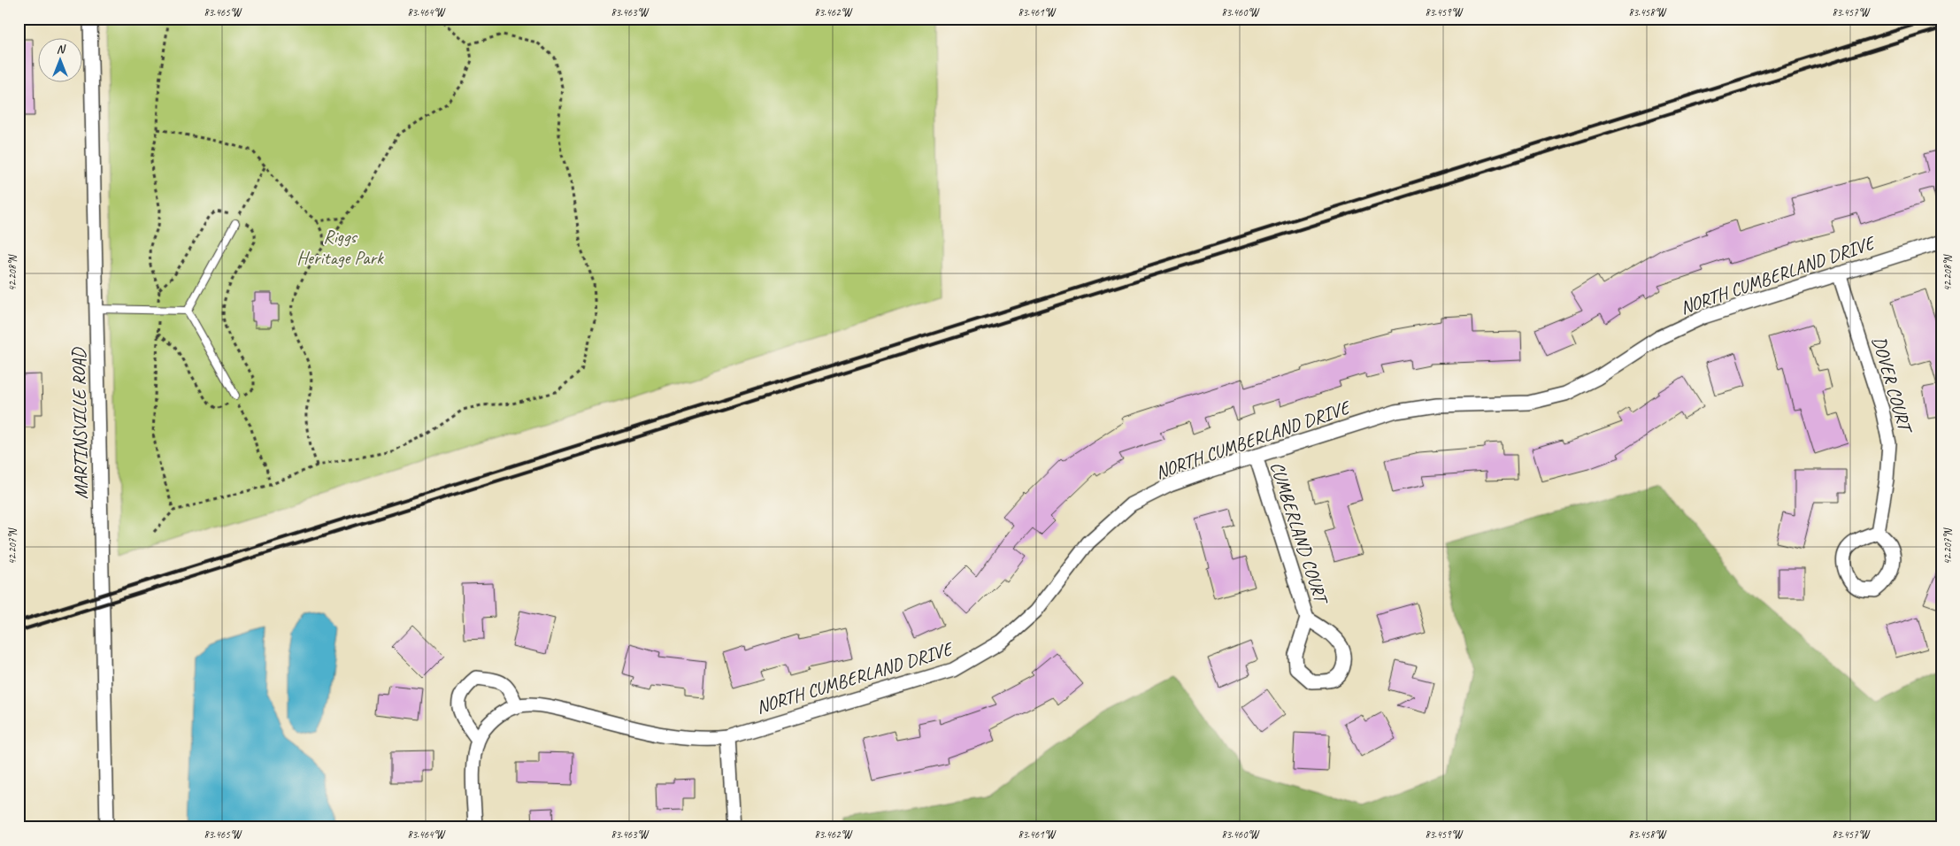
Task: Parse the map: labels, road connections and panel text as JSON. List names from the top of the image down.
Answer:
{
  "streets": {
    "street": [
      "NORTH CUMBERLAND DRIVE",
      "DOVER COURT",
      "MARTINSVILLE ROAD",
      "CUMBERLAND COURT"
    ]
  },
  "crossings": [
    ["NORTH CUMBERLAND DRIVE", "DOVER COURT"],
    ["NORTH CUMBERLAND DRIVE", "CUMBERLAND COURT"]
  ],
  "parks": ["Riggs Heritage Park"],
  "north": "top",
  "coordinates": [
    "83.465°W",
    "83.464°W",
    "83.463°W",
    "83.462°W",
    "83.461°W",
    "83.460°W",
    "83.459°W",
    "83.458°W",
    "83.457°W",
    "42.208°N",
    "42.207°N"
  ]
}
